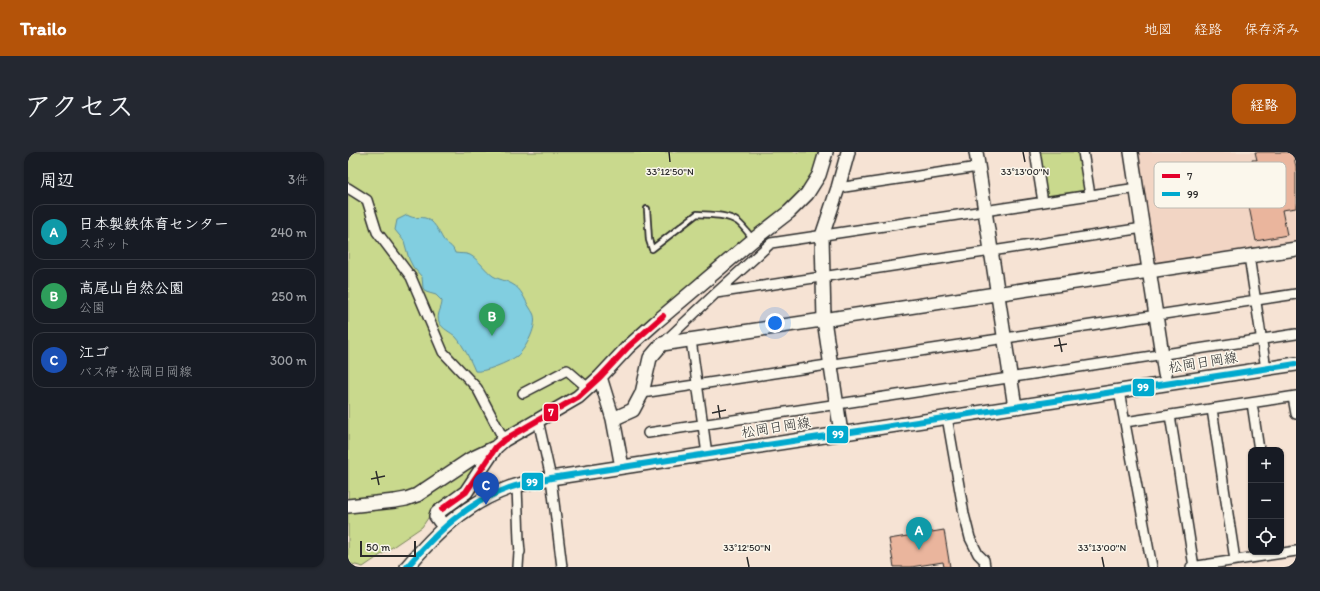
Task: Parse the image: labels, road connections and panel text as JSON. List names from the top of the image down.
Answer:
{
  "streets": {
    "street": ["松岡日岡線"]
  },
  "lines": ["transit line 7", "transit line 99"],
  "legend": ["7", "99"],
  "scale_bar": "50 m",
  "page": {
    "header": "Trailo",
    "nav": ["地図", "経路", "保存済み"],
    "title": "アクセス",
    "buttons": "経路",
    "heading": ["周辺", "3件"],
    "list": [
      {
        "mark": "A",
        "name": "日本製鉄体育センター",
        "note": "スポット",
        "value": "240 m"
      },
      {
        "mark": "B",
        "name": "高尾山自然公園",
        "note": "公園",
        "value": "250 m"
      },
      {
        "mark": "C",
        "name": "江ゴ",
        "note": "バス停 · 松岡日岡線",
        "value": "300 m"
      }
    ],
    "pins": ["B", "C", "A"],
    "map_buttons": ["+", "−"],
    "scale": "50 m"
  },
  "coordinates": ["33°12'50\"N", "33°13'00\"N"]
}
